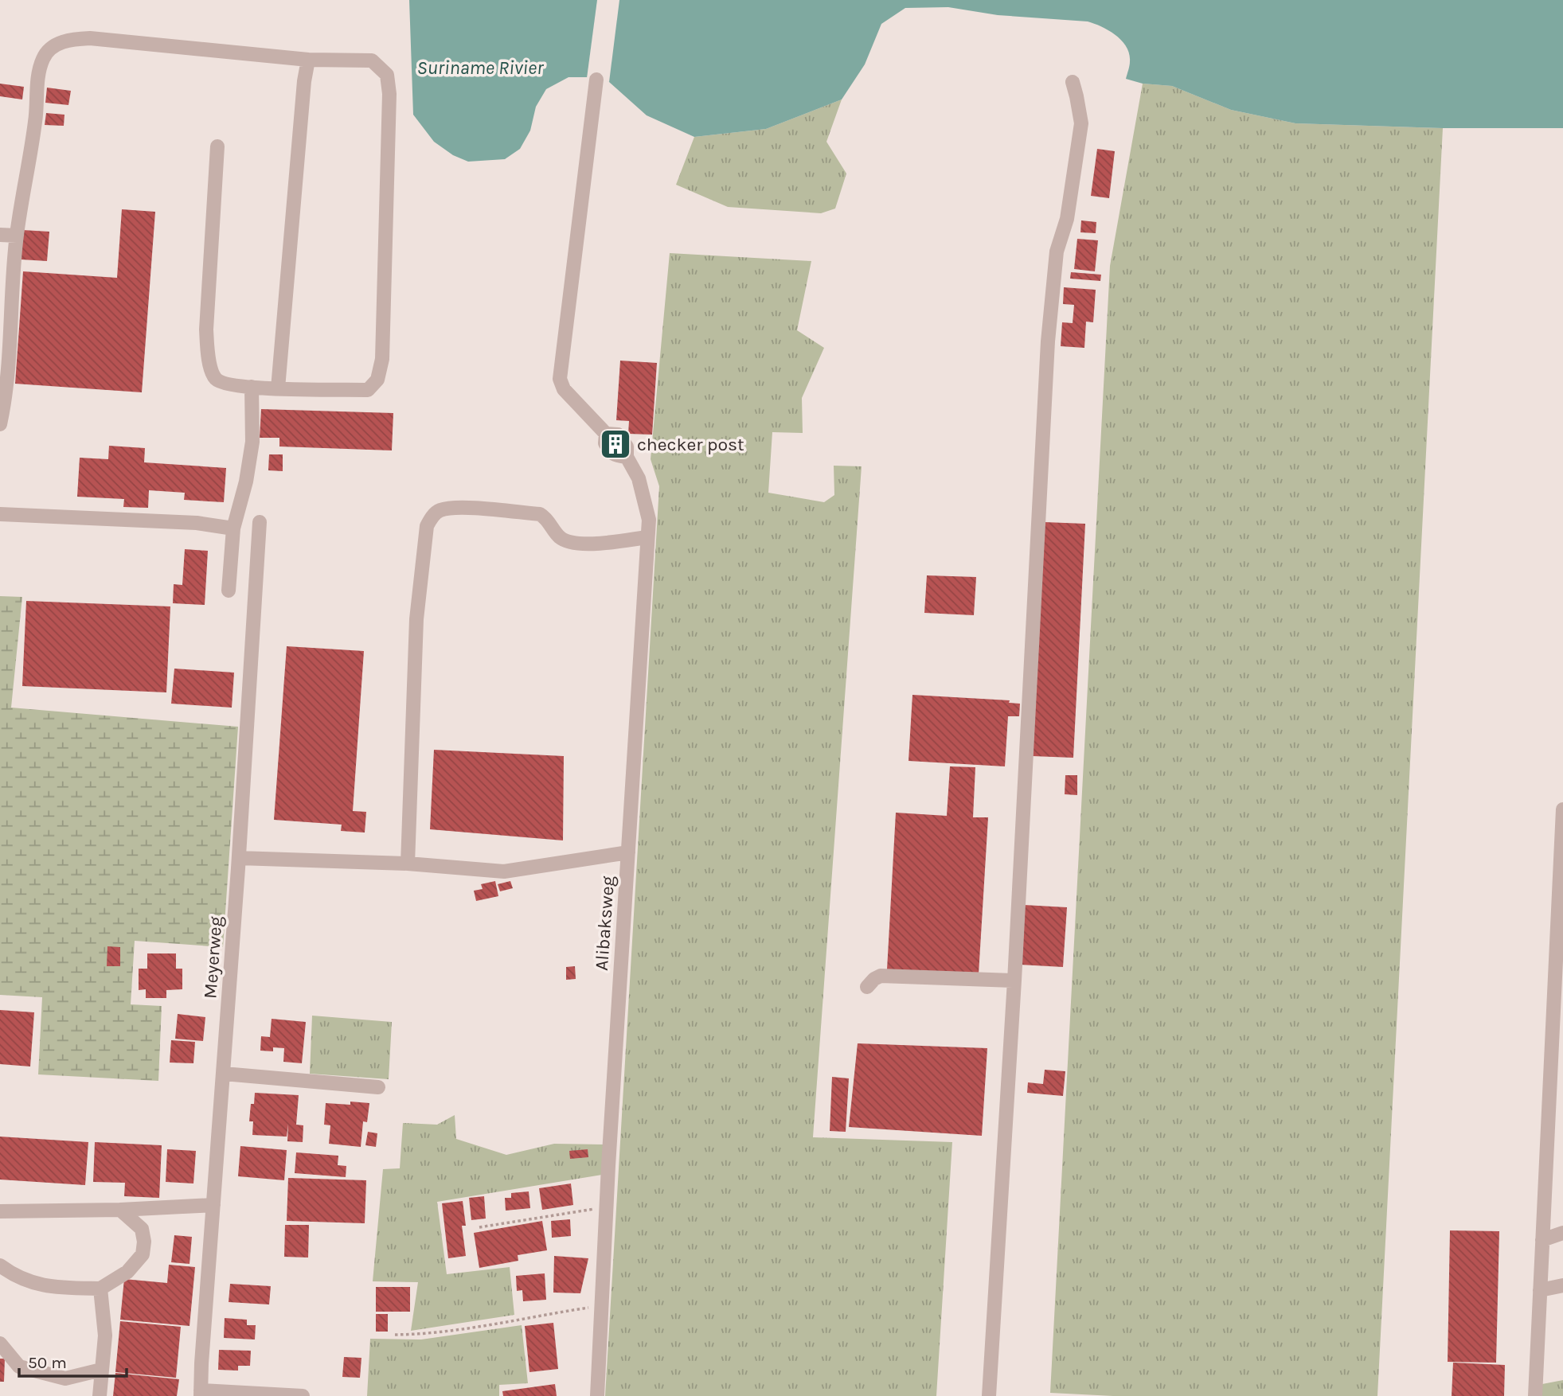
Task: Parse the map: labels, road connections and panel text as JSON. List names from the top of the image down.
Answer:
{
  "streets": {
    "street": ["Alibaksweg", "Meyerweg"]
  },
  "water": ["Suriname Rivier"],
  "places": {
    "building": ["checker post"]
  },
  "scale_bar": "50 m"
}
